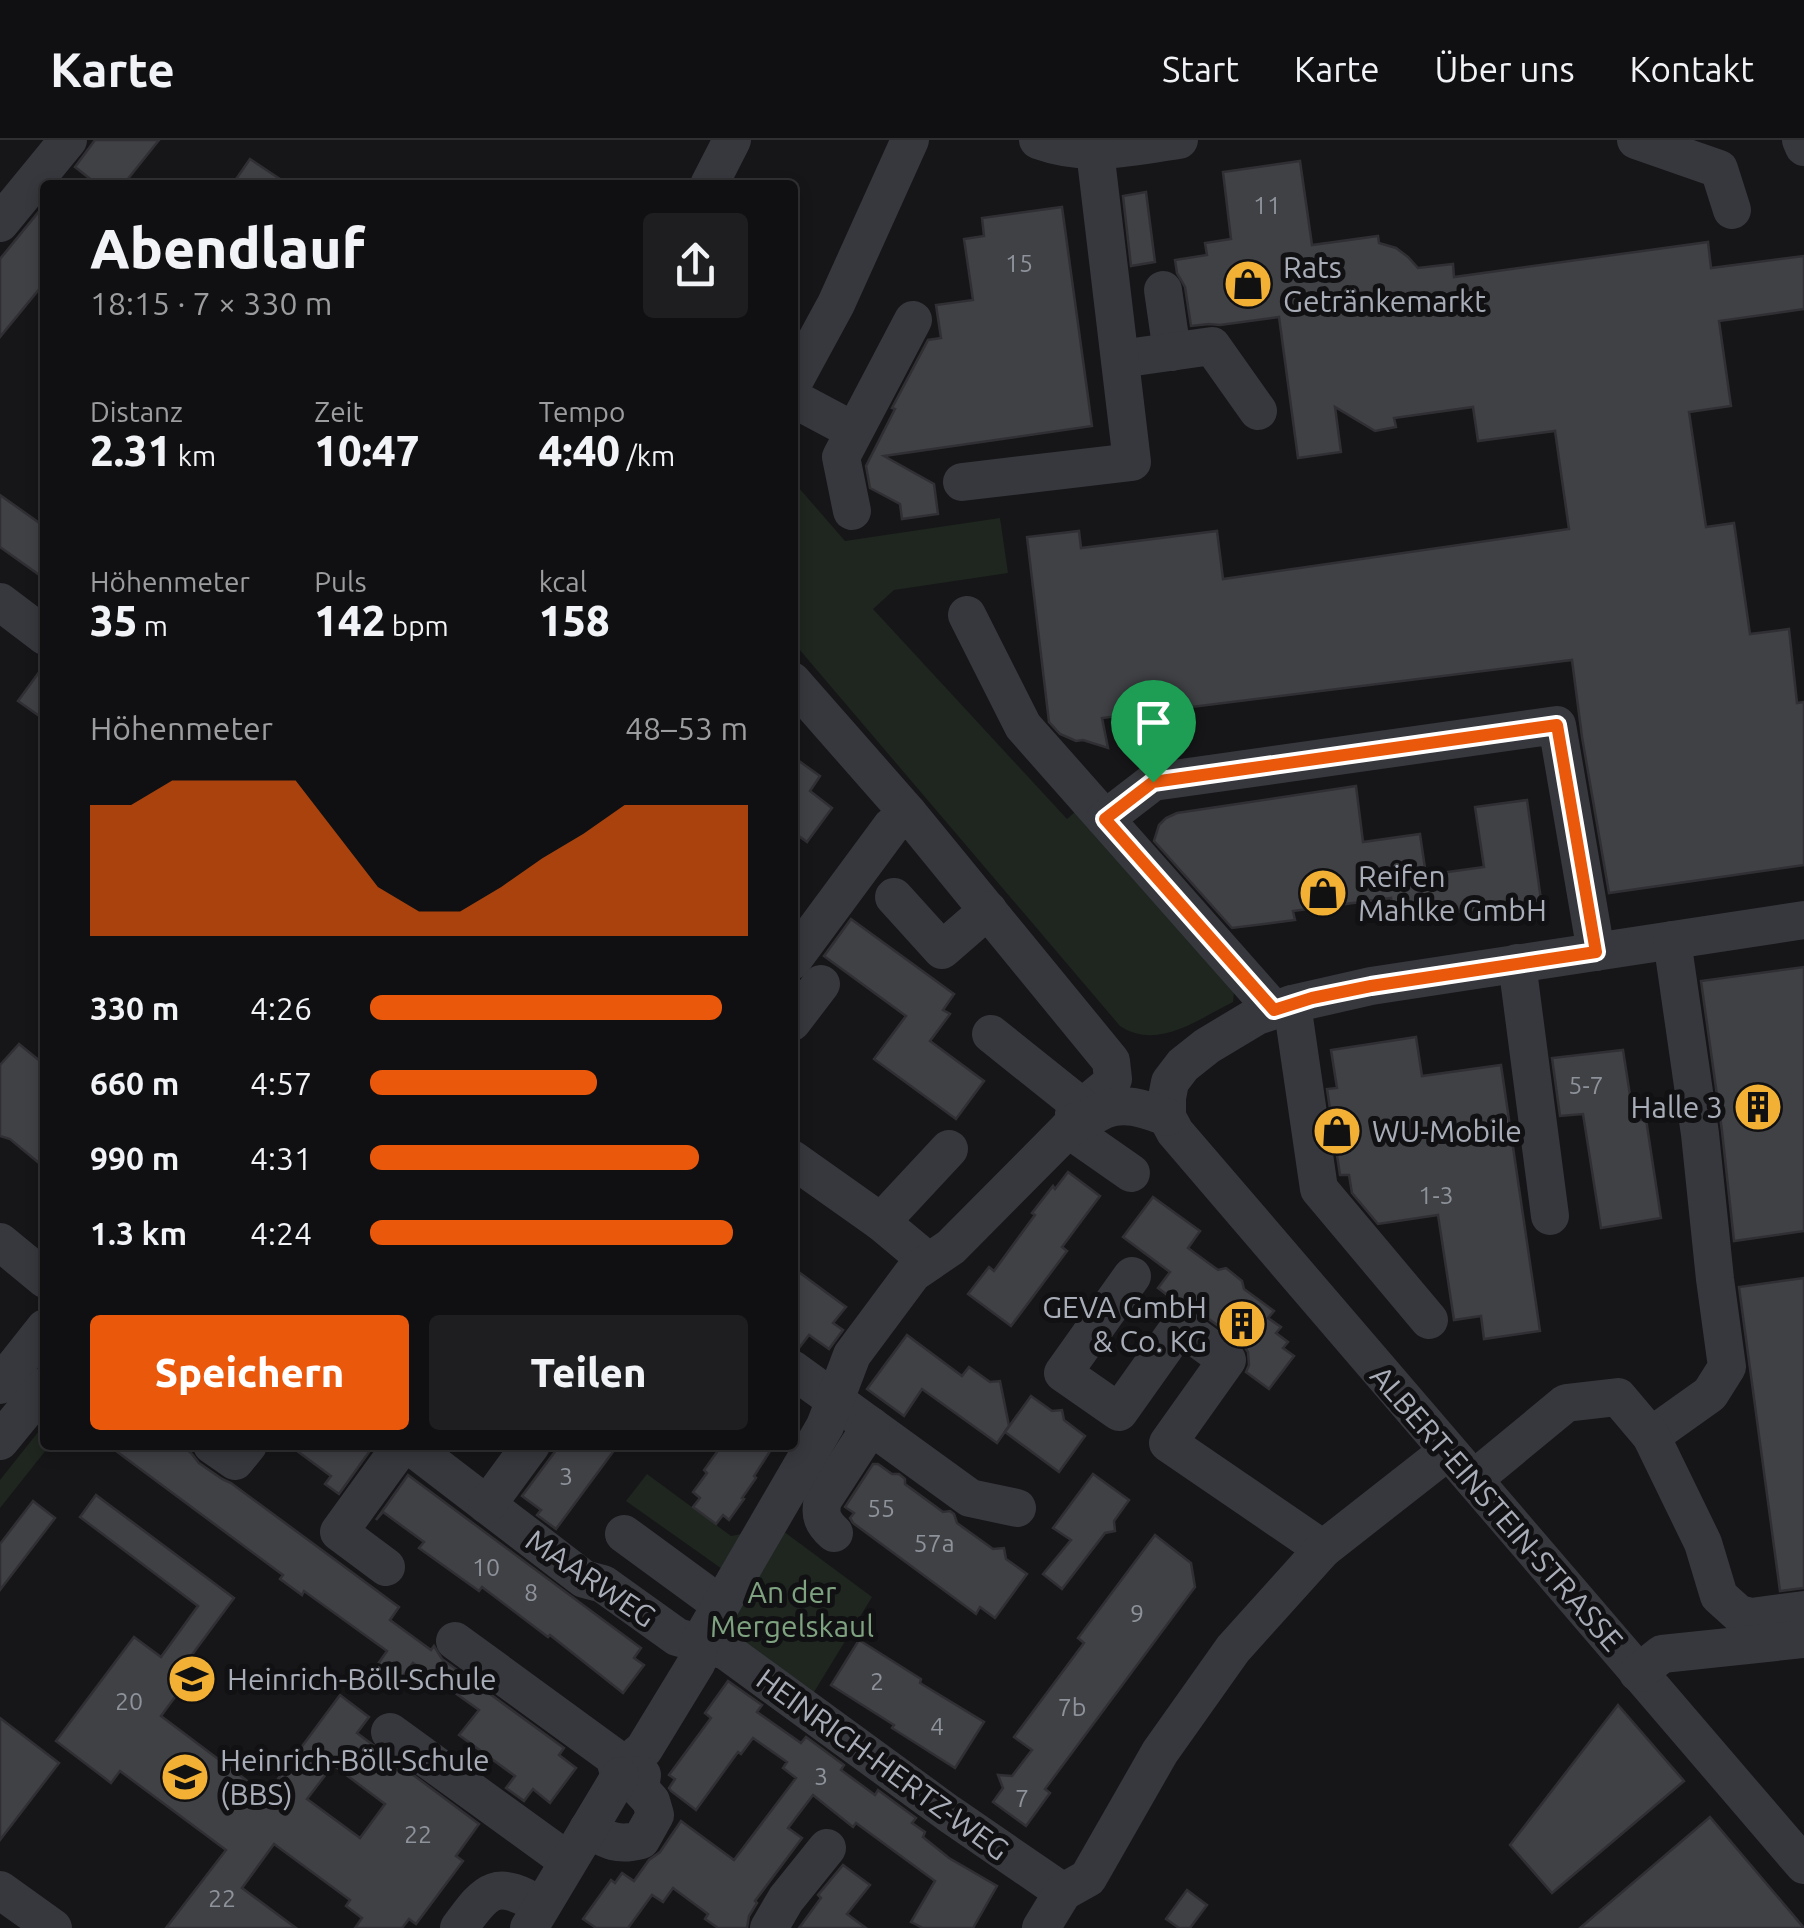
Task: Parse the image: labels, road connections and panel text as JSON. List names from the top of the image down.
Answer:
{
  "streets": {
    "street": ["ALBERT-EINSTEIN-STRASSE", "MAARWEG", "HEINRICH-HERTZ-WEG"]
  },
  "crossings": [
    ["MAARWEG", "HEINRICH-HERTZ-WEG"]
  ],
  "parks": ["An der Mergelskaul"],
  "places": {
    "shop": ["Rats Getränkemarkt", "Reifen Mahlke GmbH", "WU-Mobile"],
    "building": ["Halle 3", "GEVA GmbH & Co. KG"],
    "school or university": ["Heinrich-Böll-Schule", "Heinrich-Böll-Schule (BBS)"]
  },
  "house_numbers": [
    "11",
    "15",
    "5-7",
    "1-3",
    "3",
    "55",
    "57a",
    "10",
    "8",
    "9",
    "2",
    "20",
    "7b",
    "4",
    "3",
    "7",
    "22",
    "22"
  ],
  "page": {
    "header": "Karte",
    "nav": [
      "Start",
      "Karte",
      "Über uns",
      "Kontakt"
    ],
    "heading": ["Abendlauf", "18:15 · 7 × 330 m"],
    "stats": [
      ["Distanz", "2.31 km"],
      ["Zeit", "10:47"],
      ["Tempo", "4:40 /km"],
      ["Höhenmeter", "35 m"],
      ["Puls", "142 bpm"],
      ["kcal", "158"]
    ],
    "chart": ["Höhenmeter", "48–53 m"],
    "list": [
      {
        "name": "330 m",
        "note": "4:26"
      },
      {
        "name": "660 m",
        "note": "4:57"
      },
      {
        "name": "990 m",
        "note": "4:31"
      },
      {
        "name": "1.3 km",
        "note": "4:24"
      }
    ],
    "buttons": ["Speichern", "Teilen"]
  }
}
